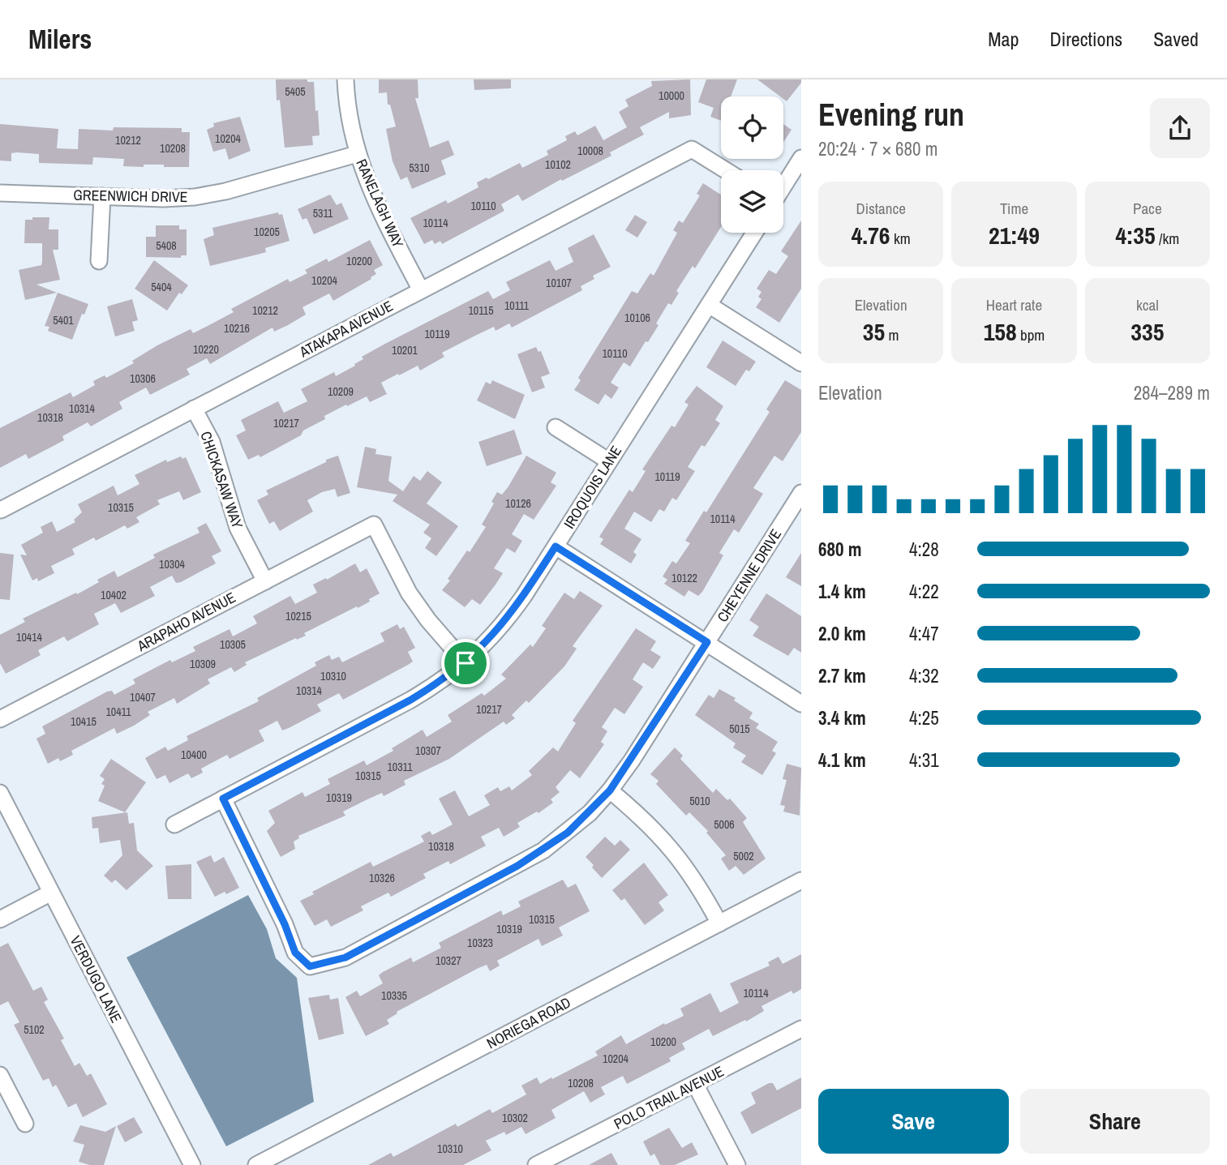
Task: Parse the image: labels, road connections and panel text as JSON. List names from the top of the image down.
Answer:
{
  "streets": {
    "street": [
      "GREENWICH DRIVE",
      "RANELAGH WAY",
      "ATAKAPA AVENUE",
      "CHICKASAW WAY",
      "IROQUOIS LANE",
      "CHEYENNE DRIVE",
      "ARAPAHO AVENUE",
      "VERDUGO LANE",
      "NORIEGA ROAD",
      "POLO TRAIL AVENUE"
    ]
  },
  "crossings": [
    ["GREENWICH DRIVE", "RANELAGH WAY"],
    ["RANELAGH WAY", "ATAKAPA AVENUE"],
    ["ATAKAPA AVENUE", "CHICKASAW WAY"],
    ["CHICKASAW WAY", "ARAPAHO AVENUE"],
    ["IROQUOIS LANE", "CHEYENNE DRIVE"],
    ["IROQUOIS LANE", "ARAPAHO AVENUE"]
  ],
  "house_numbers": [
    "5405",
    "10000",
    "10204",
    "10212",
    "10208",
    "10008",
    "10102",
    "5310",
    "10110",
    "5311",
    "10114",
    "10205",
    "5408",
    "10200",
    "10204",
    "10107",
    "5404",
    "10111",
    "10212",
    "10115",
    "10106",
    "5401",
    "10216",
    "10119",
    "10220",
    "10201",
    "10110",
    "10306",
    "10209",
    "10314",
    "10318",
    "10217",
    "10119",
    "10126",
    "10315",
    "10114",
    "10304",
    "10122",
    "10402",
    "10215",
    "10414",
    "10305",
    "10309",
    "10310",
    "10314",
    "10407",
    "10217",
    "10411",
    "10415",
    "5015",
    "10307",
    "10400",
    "10311",
    "10315",
    "10319",
    "5010",
    "5006",
    "10318",
    "5002",
    "10326",
    "10315",
    "10319",
    "10323",
    "10327",
    "10114",
    "10335",
    "5102",
    "10200",
    "10204",
    "10208",
    "10302",
    "10310"
  ],
  "page": {
    "header": "Milers",
    "nav": ["Map", "Directions", "Saved"],
    "heading": ["Evening run", "20:24 · 7 × 680 m"],
    "stats": [
      ["Distance", "4.76 km"],
      ["Time", "21:49"],
      ["Pace", "4:35 /km"],
      ["Elevation", "35 m"],
      ["Heart rate", "158 bpm"],
      ["kcal", "335"]
    ],
    "chart": ["Elevation", "284–289 m"],
    "list": [
      {
        "name": "680 m",
        "note": "4:28"
      },
      {
        "name": "1.4 km",
        "note": "4:22"
      },
      {
        "name": "2.0 km",
        "note": "4:47"
      },
      {
        "name": "2.7 km",
        "note": "4:32"
      },
      {
        "name": "3.4 km",
        "note": "4:25"
      },
      {
        "name": "4.1 km",
        "note": "4:31"
      }
    ],
    "buttons": ["Save", "Share"]
  }
}
